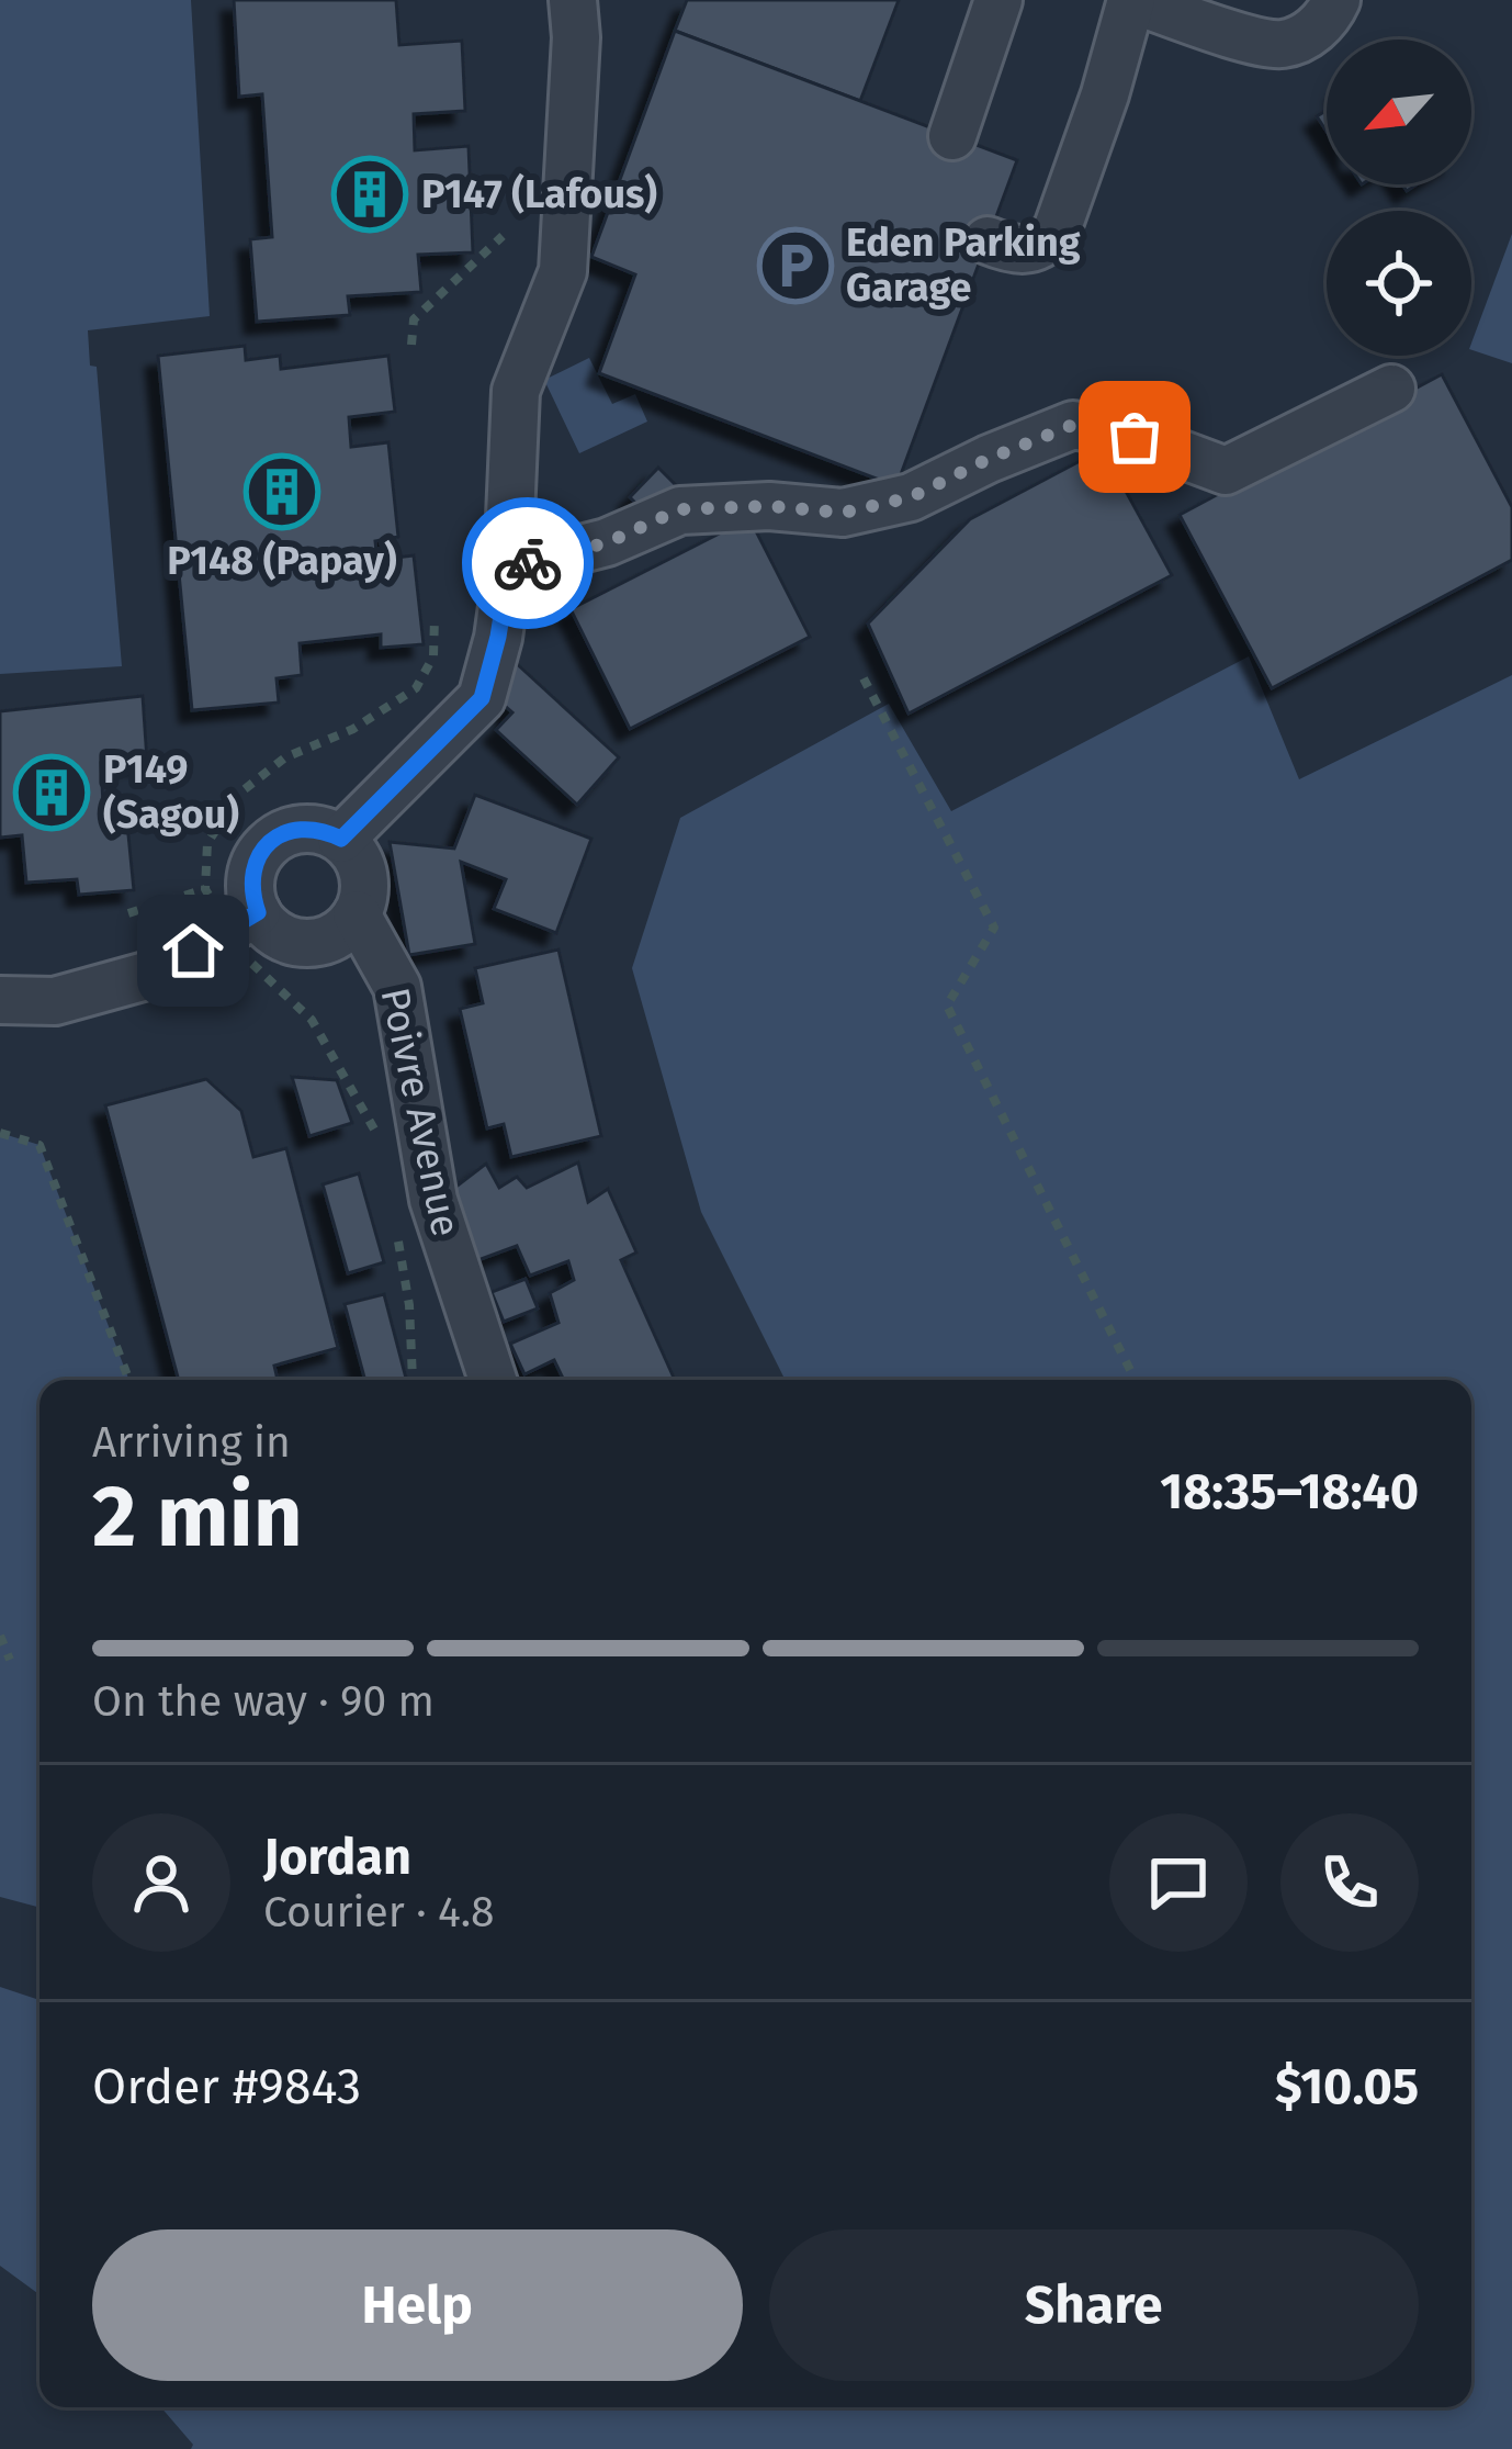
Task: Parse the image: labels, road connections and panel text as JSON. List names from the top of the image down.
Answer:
{
  "streets": {
    "street": ["Poivre Avenue"]
  },
  "places": {
    "building": ["P147 (Lafous)", "P148 (Papay)", "P149 (Sagou)"],
    "parking": ["Eden Parking Garage"]
  },
  "north": "bottom left",
  "page": {
    "heading": ["2 min", "Arriving in", "18:35–18:40"],
    "panel": [
      "Jordan",
      "Courier · 4.8",
      "Order #9843",
      "$10.05"
    ],
    "bar": "On the way · 90 m",
    "buttons": ["Help", "Share"]
  }
}
